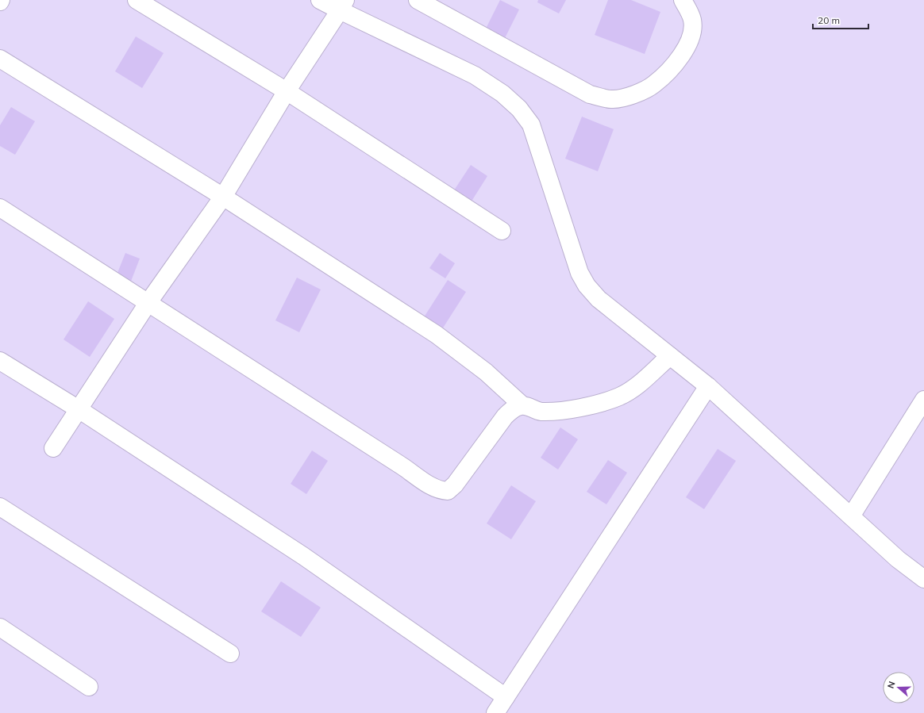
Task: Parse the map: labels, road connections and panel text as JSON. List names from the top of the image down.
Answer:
{
  "scale_bar": "20 m",
  "north": "left"
}
